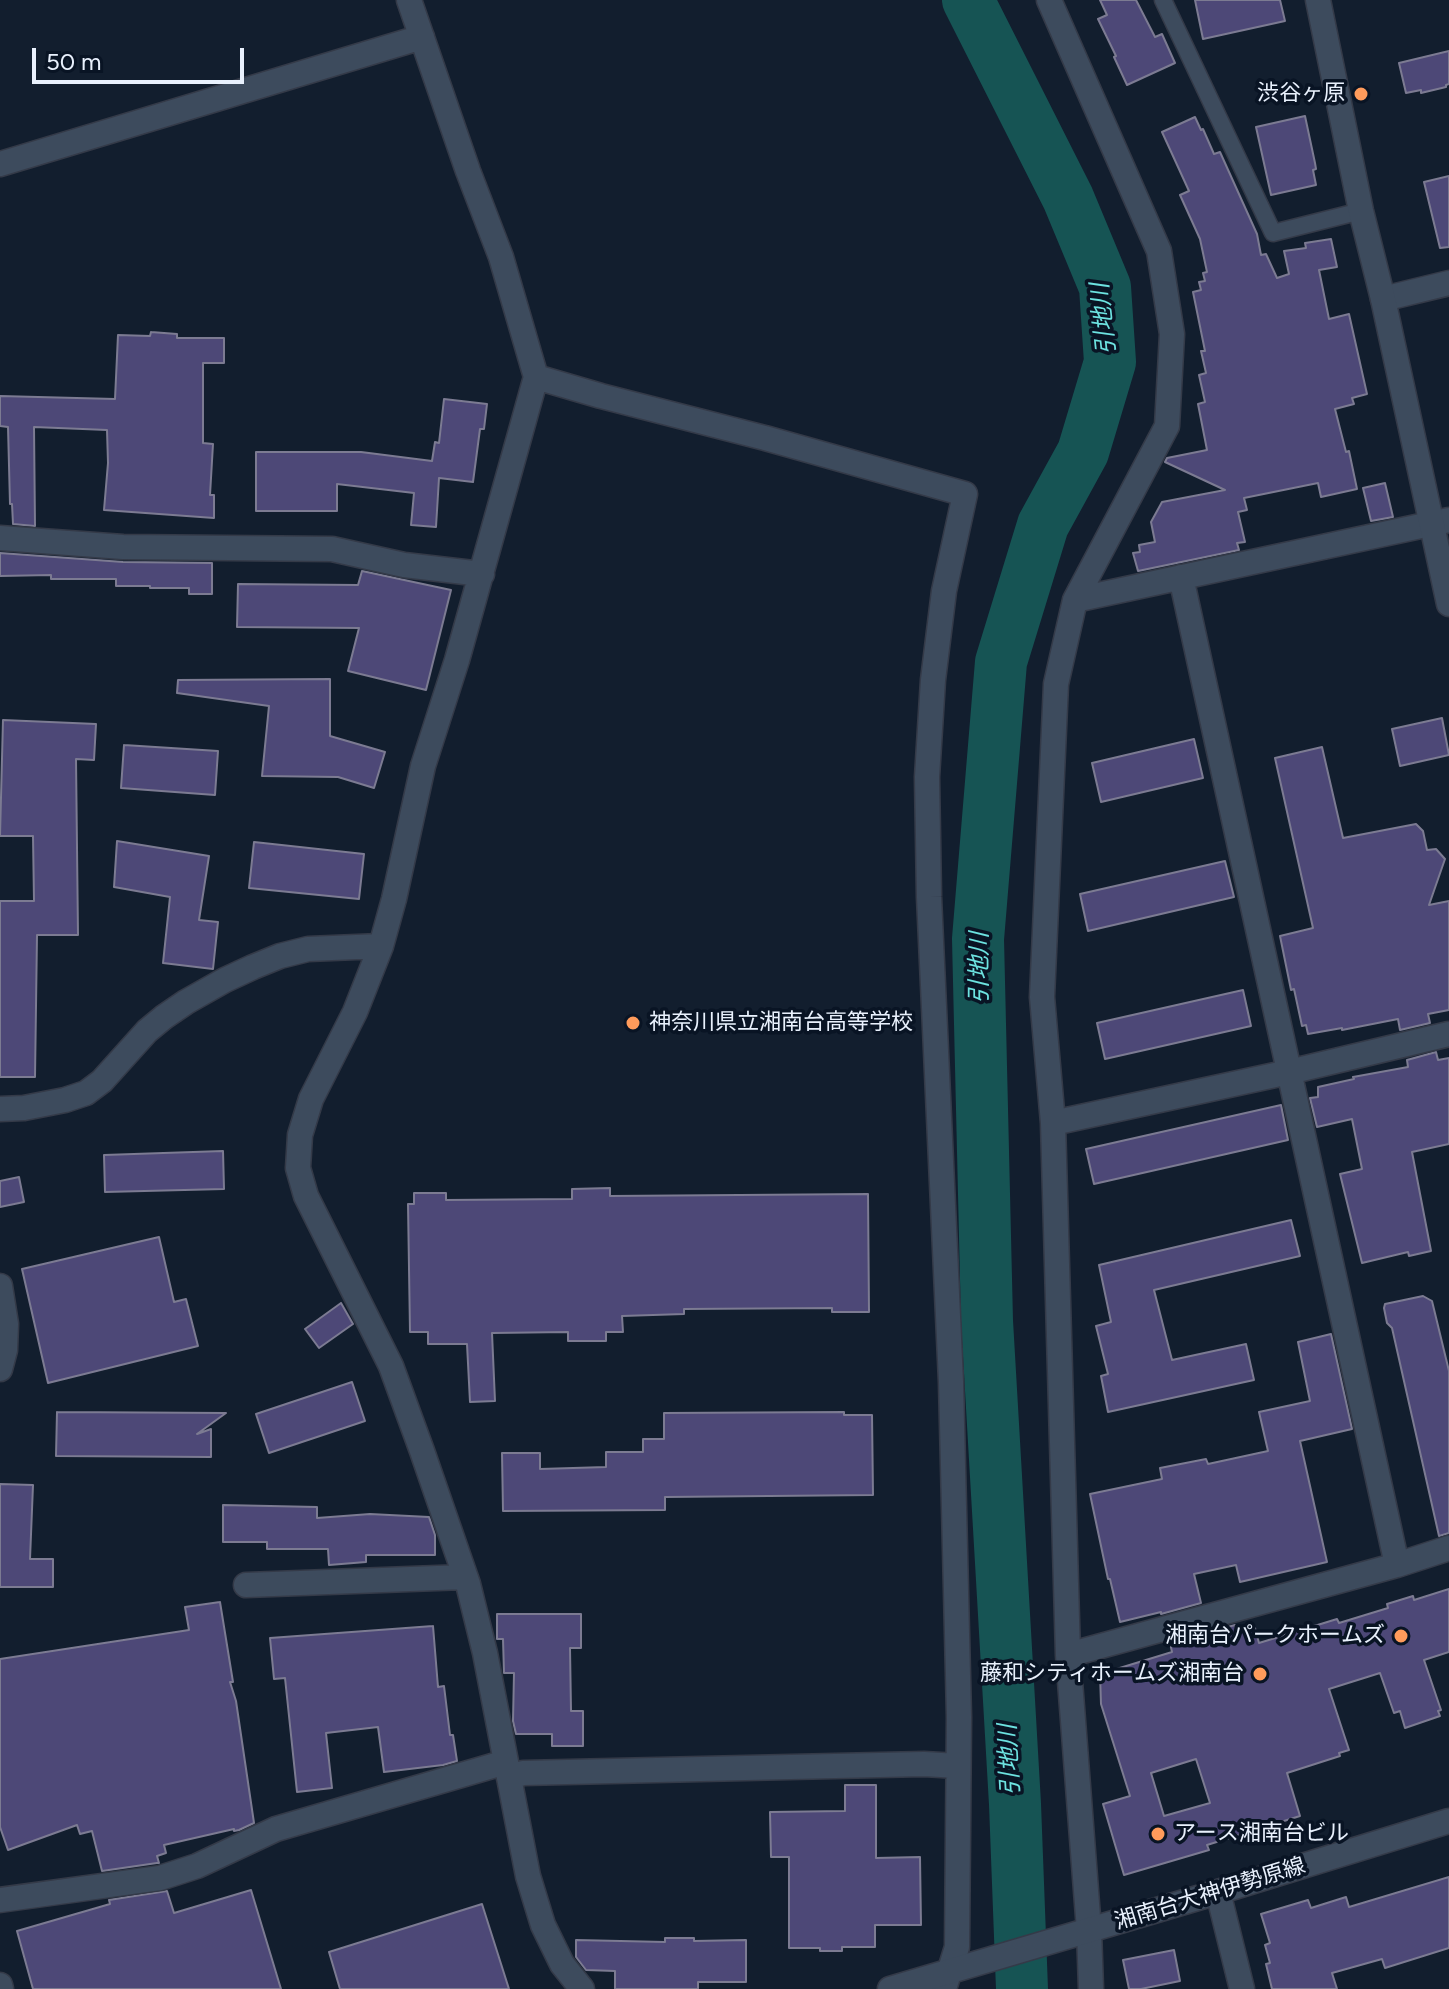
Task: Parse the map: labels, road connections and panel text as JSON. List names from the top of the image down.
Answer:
{
  "streets": {
    "street": ["湘南台大神伊勢原線"]
  },
  "water": ["引地川"],
  "places": [
    "渋谷ヶ原",
    "神奈川県立湘南台高等学校",
    "湘南台パークホームズ",
    "藤和シティホームズ湘南台",
    "アース湘南台ビル"
  ],
  "scale_bar": "50 m"
}
